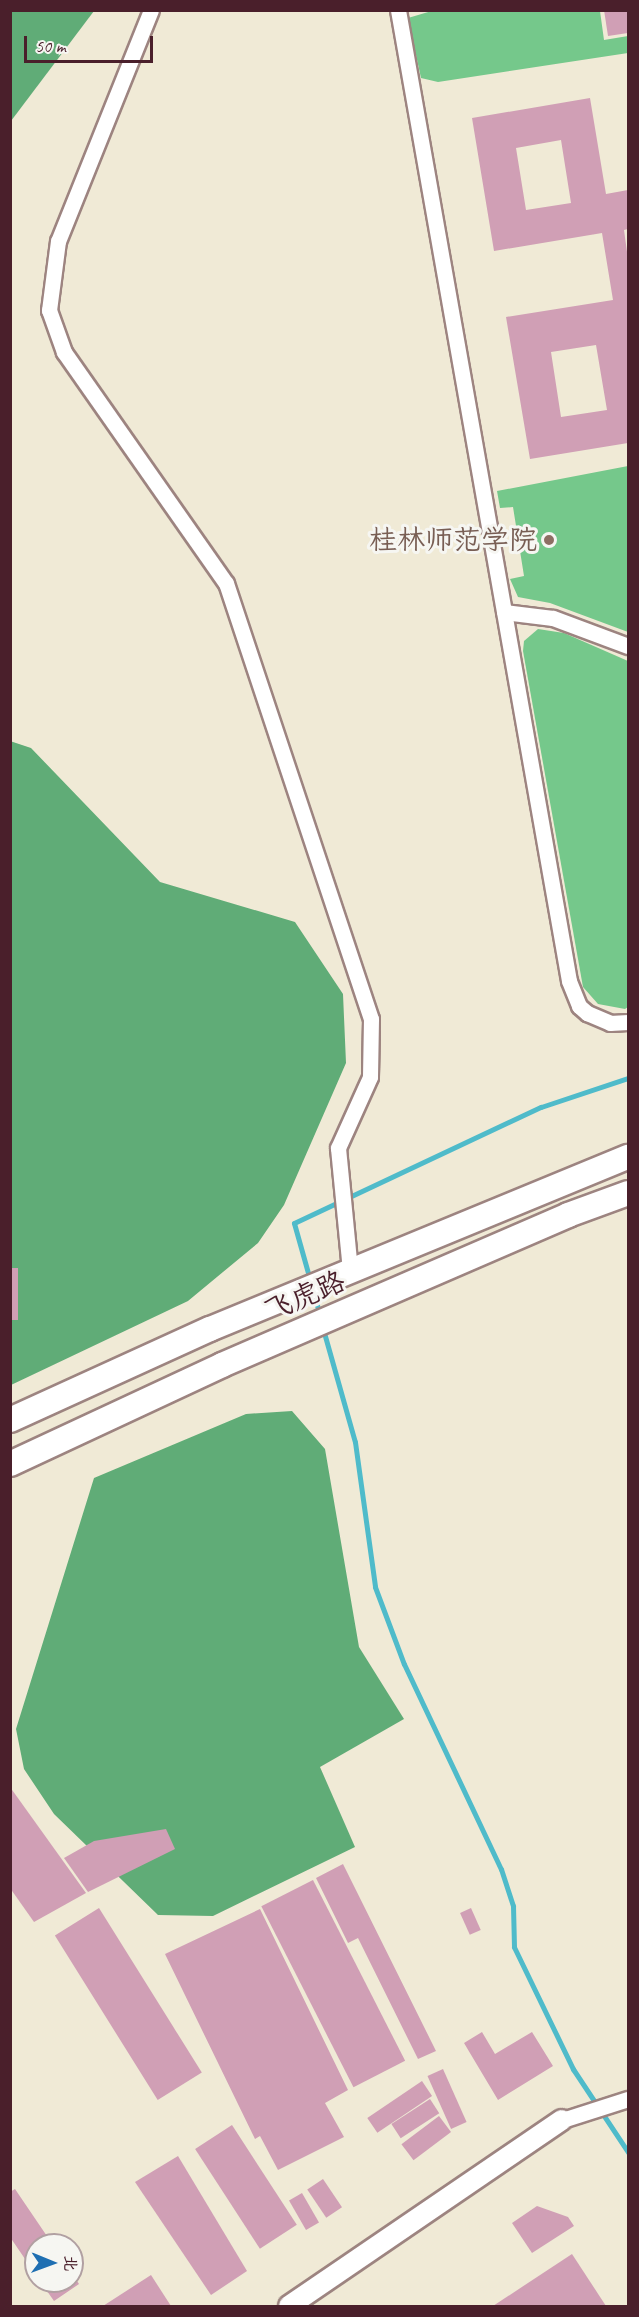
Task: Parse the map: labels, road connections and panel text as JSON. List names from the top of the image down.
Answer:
{
  "streets": {
    "main road": ["飞虎路"]
  },
  "places": ["桂林师范学院"],
  "scale_bar": "50 m",
  "north": "right"
}
